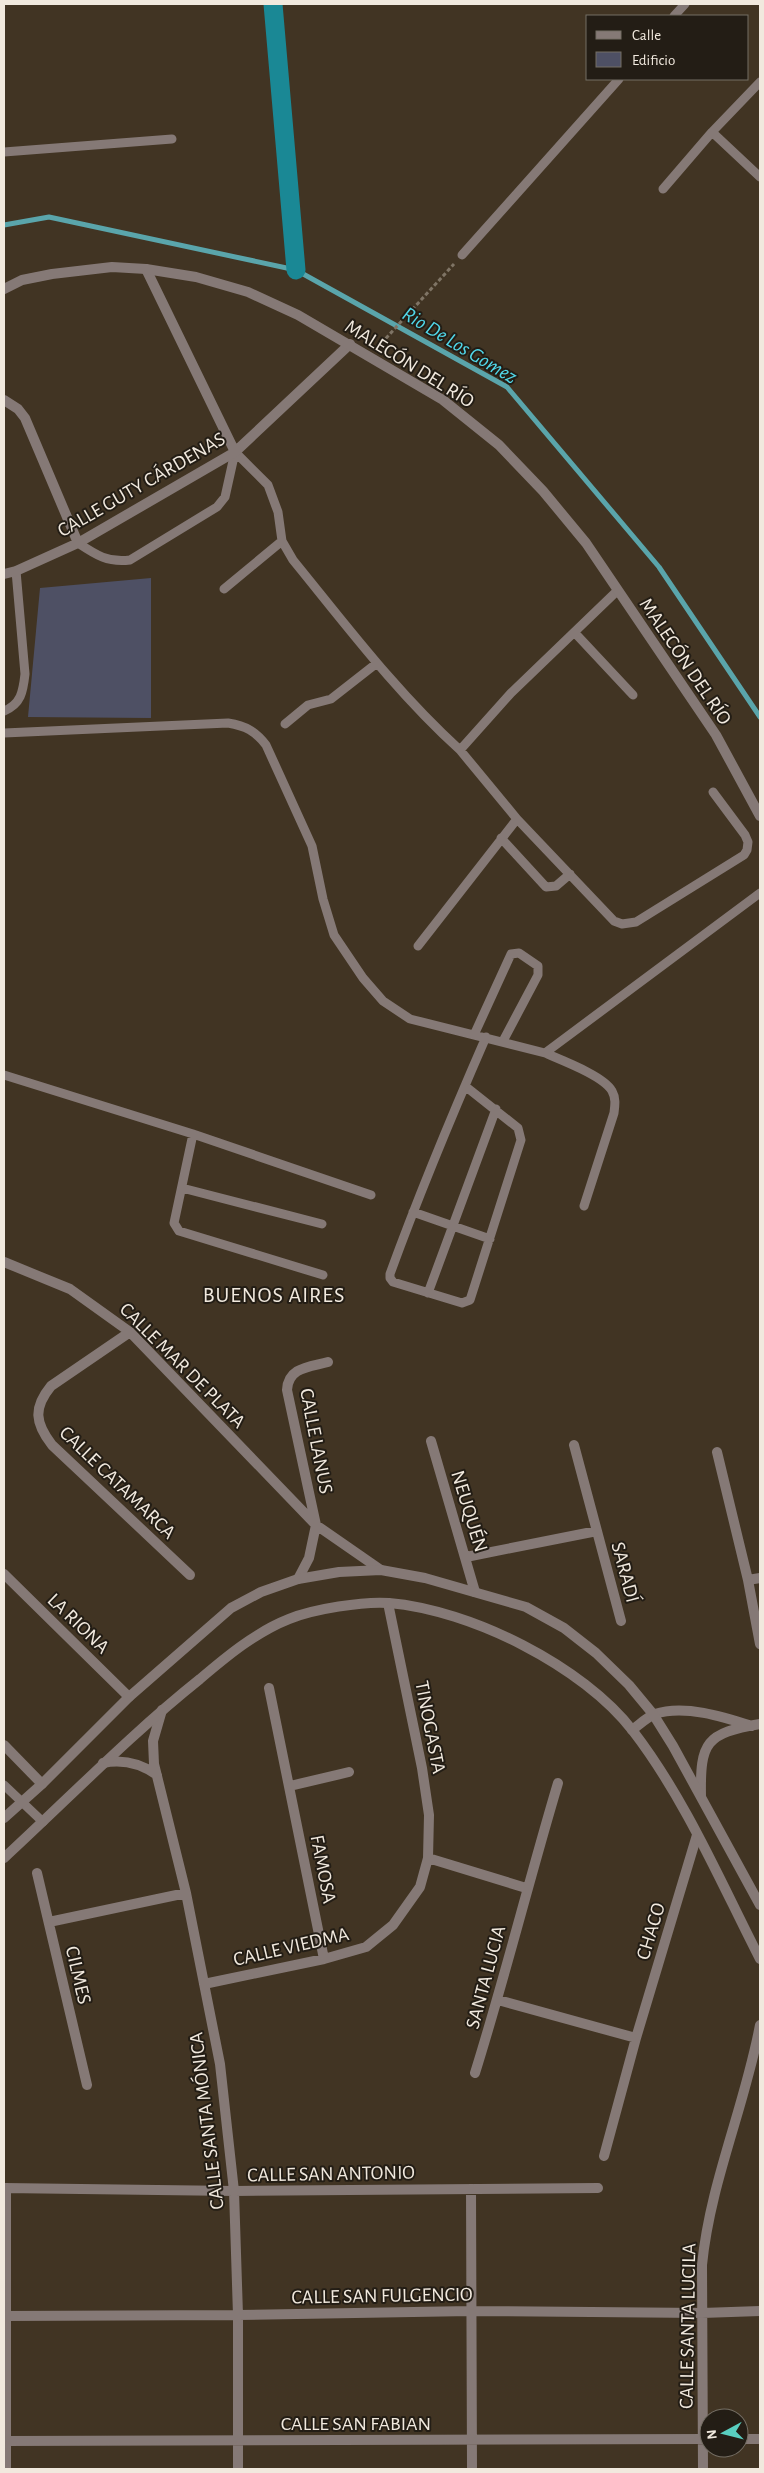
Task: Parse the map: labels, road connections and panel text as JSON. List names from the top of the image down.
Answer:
{
  "streets": {
    "street": [
      "MALECÓN DEL RÍO",
      "CALLE GUTY CÁRDENAS",
      "CALLE MAR DE PLATA",
      "CALLE LANUS",
      "CALLE CATAMARCA",
      "NEUQUÉN",
      "SARADÍ",
      "LA RIONA",
      "TINOGASTA",
      "FAMOSA",
      "CHACO",
      "CALLE VIEDMA",
      "CILMES",
      "SANTA LUCIA",
      "CALLE SANTA MÓNICA",
      "CALLE SAN ANTONIO",
      "CALLE SAN FULGENCIO",
      "CALLE SANTA LUCILA",
      "CALLE SAN FABIAN"
    ]
  },
  "crossings": [
    ["MALECÓN DEL RÍO", "CALLE GUTY CÁRDENAS"],
    ["CALLE MAR DE PLATA", "CALLE LANUS"],
    ["CALLE MAR DE PLATA", "CALLE CATAMARCA"],
    ["TINOGASTA", "CALLE VIEDMA"],
    ["FAMOSA", "CALLE VIEDMA"],
    ["CALLE VIEDMA", "CALLE SANTA MÓNICA"],
    ["CALLE SANTA MÓNICA", "CALLE SAN ANTONIO"],
    ["CALLE SANTA MÓNICA", "CALLE SAN FULGENCIO"],
    ["CALLE SANTA MÓNICA", "CALLE SAN FABIAN"],
    ["CALLE SAN FULGENCIO", "CALLE SANTA LUCILA"]
  ],
  "districts": ["BUENOS AIRES"],
  "water": ["Rio De Los Gomez"],
  "legend": ["Calle", "Edificio"],
  "north": "left"
}
